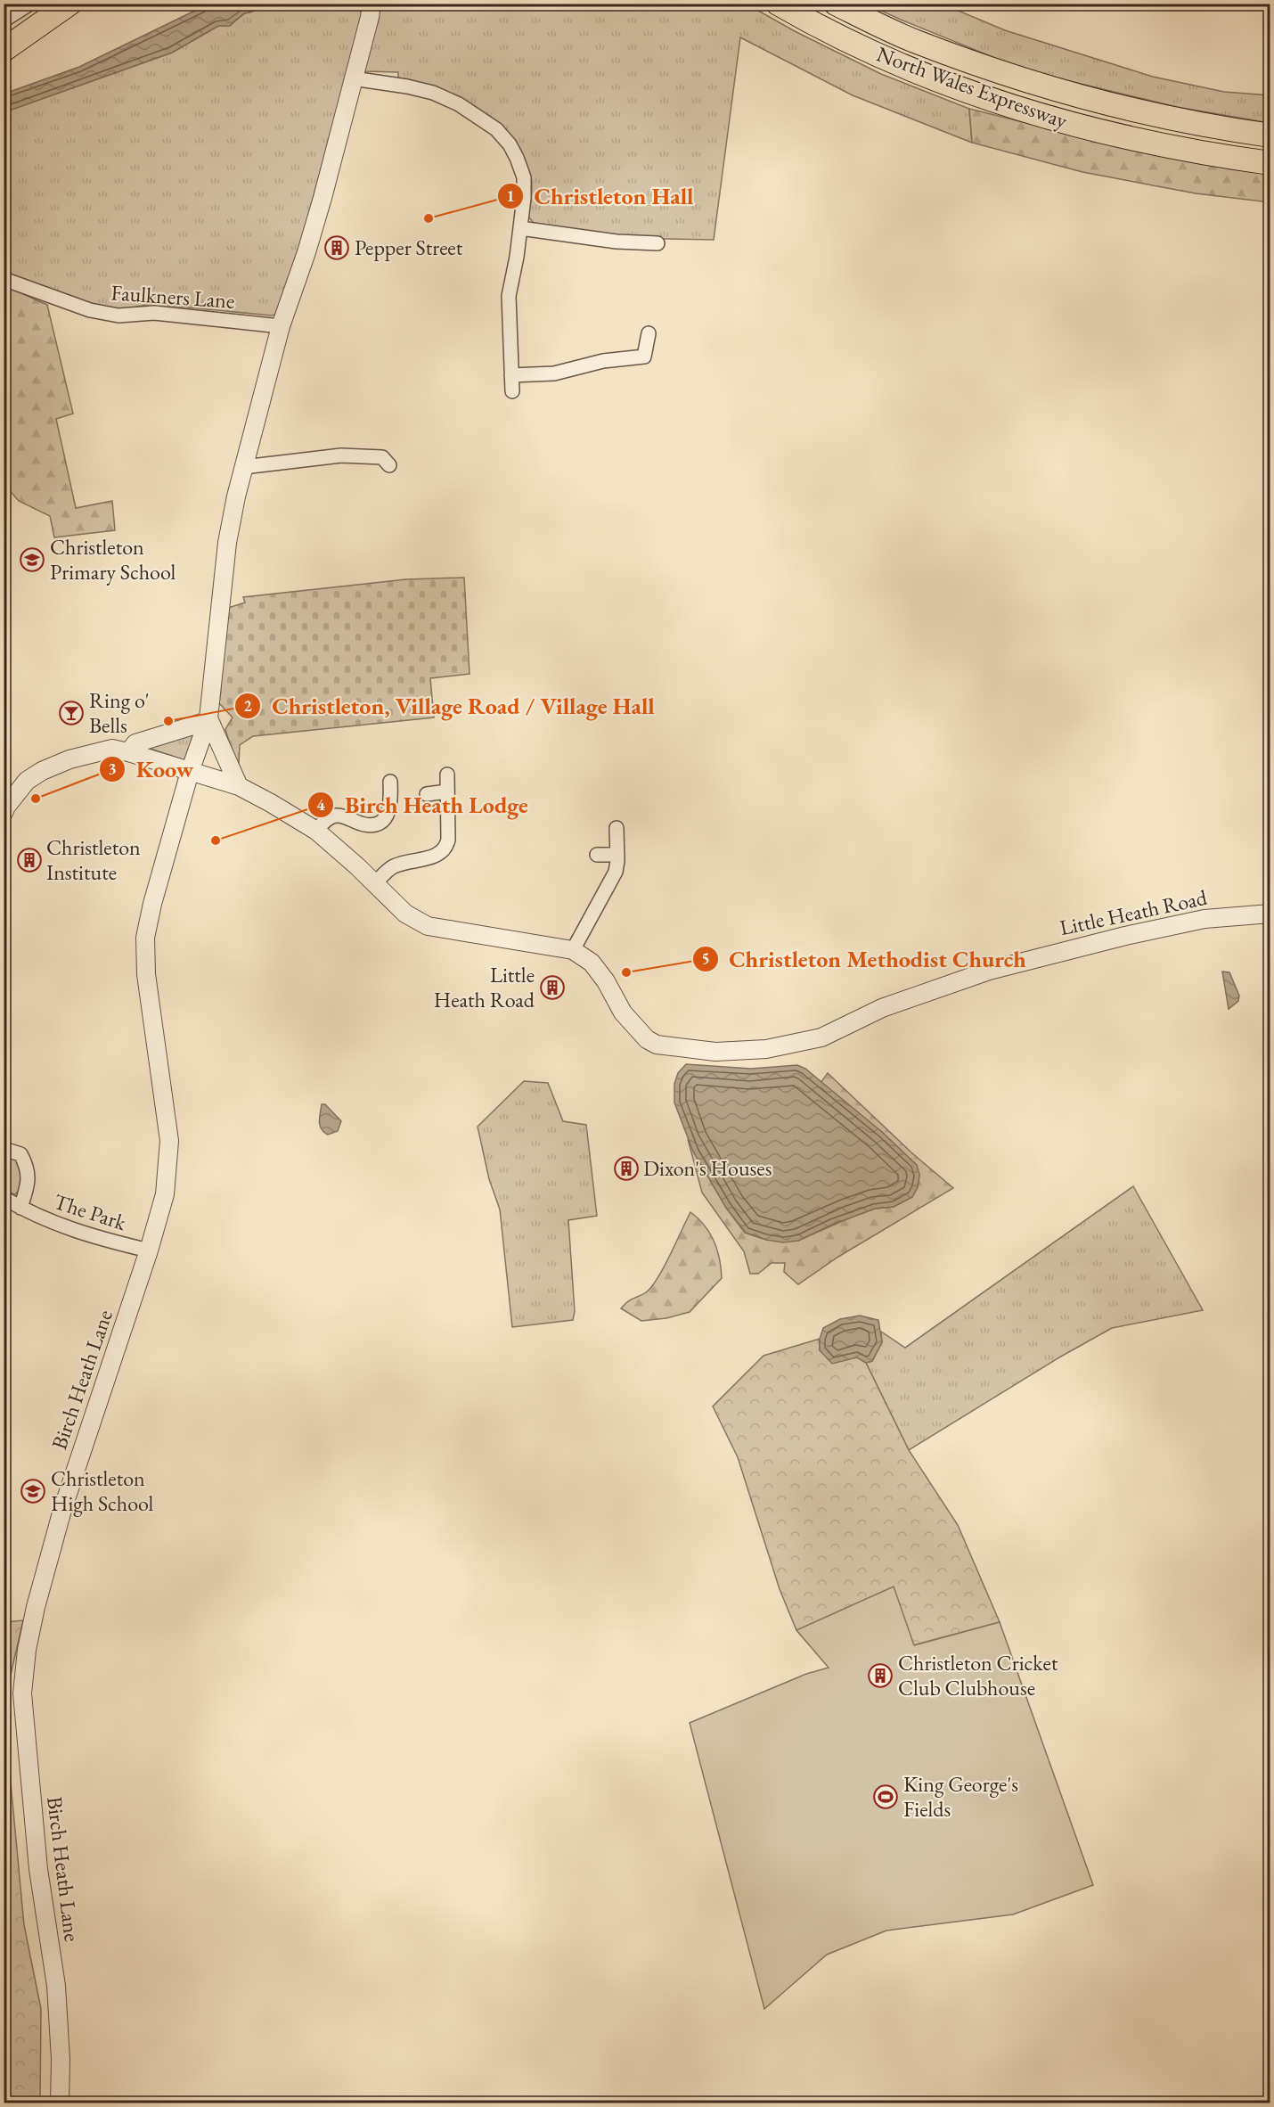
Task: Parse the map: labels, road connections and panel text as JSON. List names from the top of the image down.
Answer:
{
  "streets": {
    "highway": ["North Wales Expressway"],
    "street": [
      "Faulkners Lane",
      "Little Heath Road",
      "The Park",
      "Birch Heath Lane"
    ]
  },
  "crossings": [
    ["Little Heath Road", "Birch Heath Lane"],
    ["The Park", "Birch Heath Lane"]
  ],
  "places": {
    "other": [
      "Christleton Hall",
      "Christleton, Village Road / Village Hall",
      "Koow",
      "Birch Heath Lodge",
      "Christleton Methodist Church"
    ],
    "building": [
      "Pepper Street",
      "Christleton Institute",
      "Little Heath Road",
      "Dixon's Houses",
      "Christleton Cricket Club Clubhouse"
    ],
    "school or university": ["Christleton Primary School", "Christleton High School"],
    "bar": ["Ring o' Bells"],
    "sports": ["King George's Fields"]
  }
}
